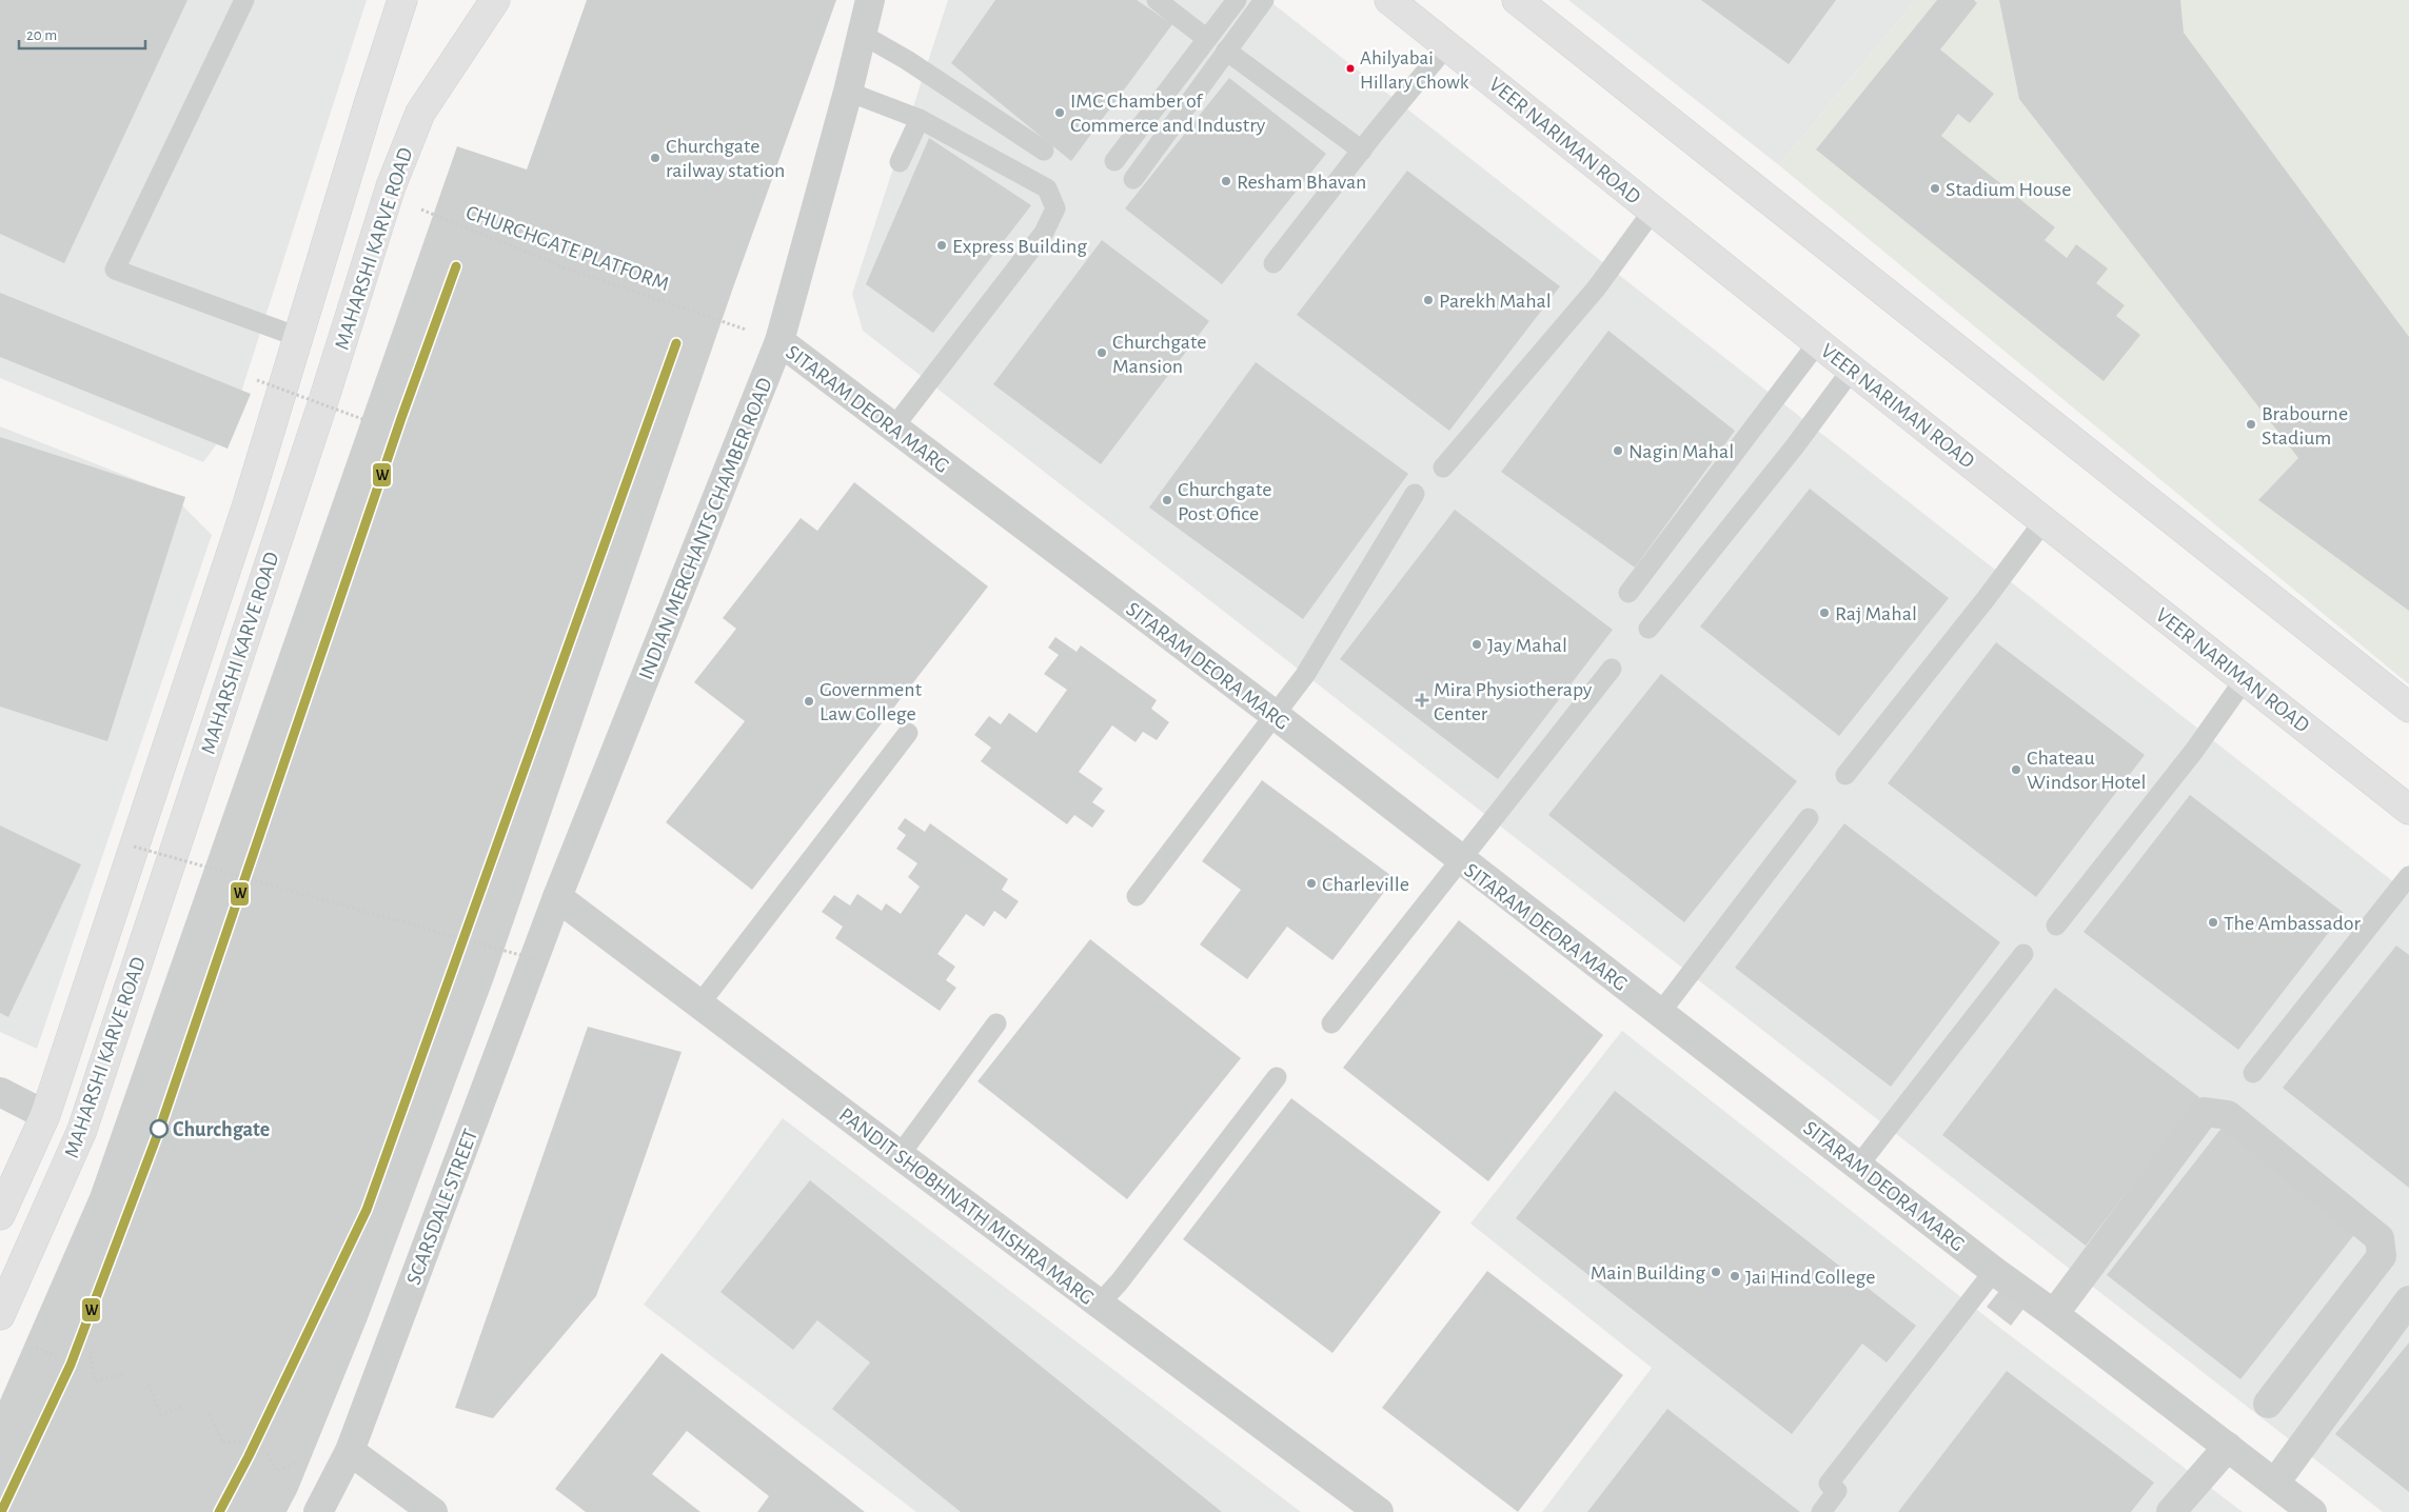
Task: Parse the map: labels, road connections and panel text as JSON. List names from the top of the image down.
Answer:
{
  "streets": {
    "main road": ["VEER NARIMAN ROAD", "MAHARSHI KARVE ROAD"],
    "street": [
      "SITARAM DEORA MARG",
      "INDIAN MERCHANTS CHAMBER ROAD",
      "PANDIT SHOBHNATH MISHRA MARG",
      "SCARSDALE STREET"
    ],
    "path": ["CHURCHGATE PLATFORM"]
  },
  "crossings": [
    ["CHURCHGATE PLATFORM", "MAHARSHI KARVE ROAD"],
    ["CHURCHGATE PLATFORM", "SITARAM DEORA MARG"],
    ["CHURCHGATE PLATFORM", "INDIAN MERCHANTS CHAMBER ROAD"],
    ["SITARAM DEORA MARG", "INDIAN MERCHANTS CHAMBER ROAD"],
    ["INDIAN MERCHANTS CHAMBER ROAD", "PANDIT SHOBHNATH MISHRA MARG"],
    ["INDIAN MERCHANTS CHAMBER ROAD", "SCARSDALE STREET"],
    ["PANDIT SHOBHNATH MISHRA MARG", "SCARSDALE STREET"]
  ],
  "places": {
    "other": [
      "Ahilyabai Hillary Chowk",
      "IMC Chamber of Commerce and Industry",
      "Churchgate railway station",
      "Resham Bhavan",
      "Stadium House",
      "Express Building",
      "Parekh Mahal",
      "Churchgate Mansion",
      "Brabourne Stadium",
      "Nagin Mahal",
      "Churchgate Post Ofice",
      "Raj Mahal",
      "Jay Mahal",
      "Government Law College",
      "Chateau Windsor Hotel",
      "Charleville",
      "The Ambassador",
      "Churchgate",
      "Main Building",
      "Jai Hind College"
    ],
    "health": ["Mira Physiotherapy Center"]
  },
  "lines": ["transit line W"],
  "scale_bar": "20 m"
}
